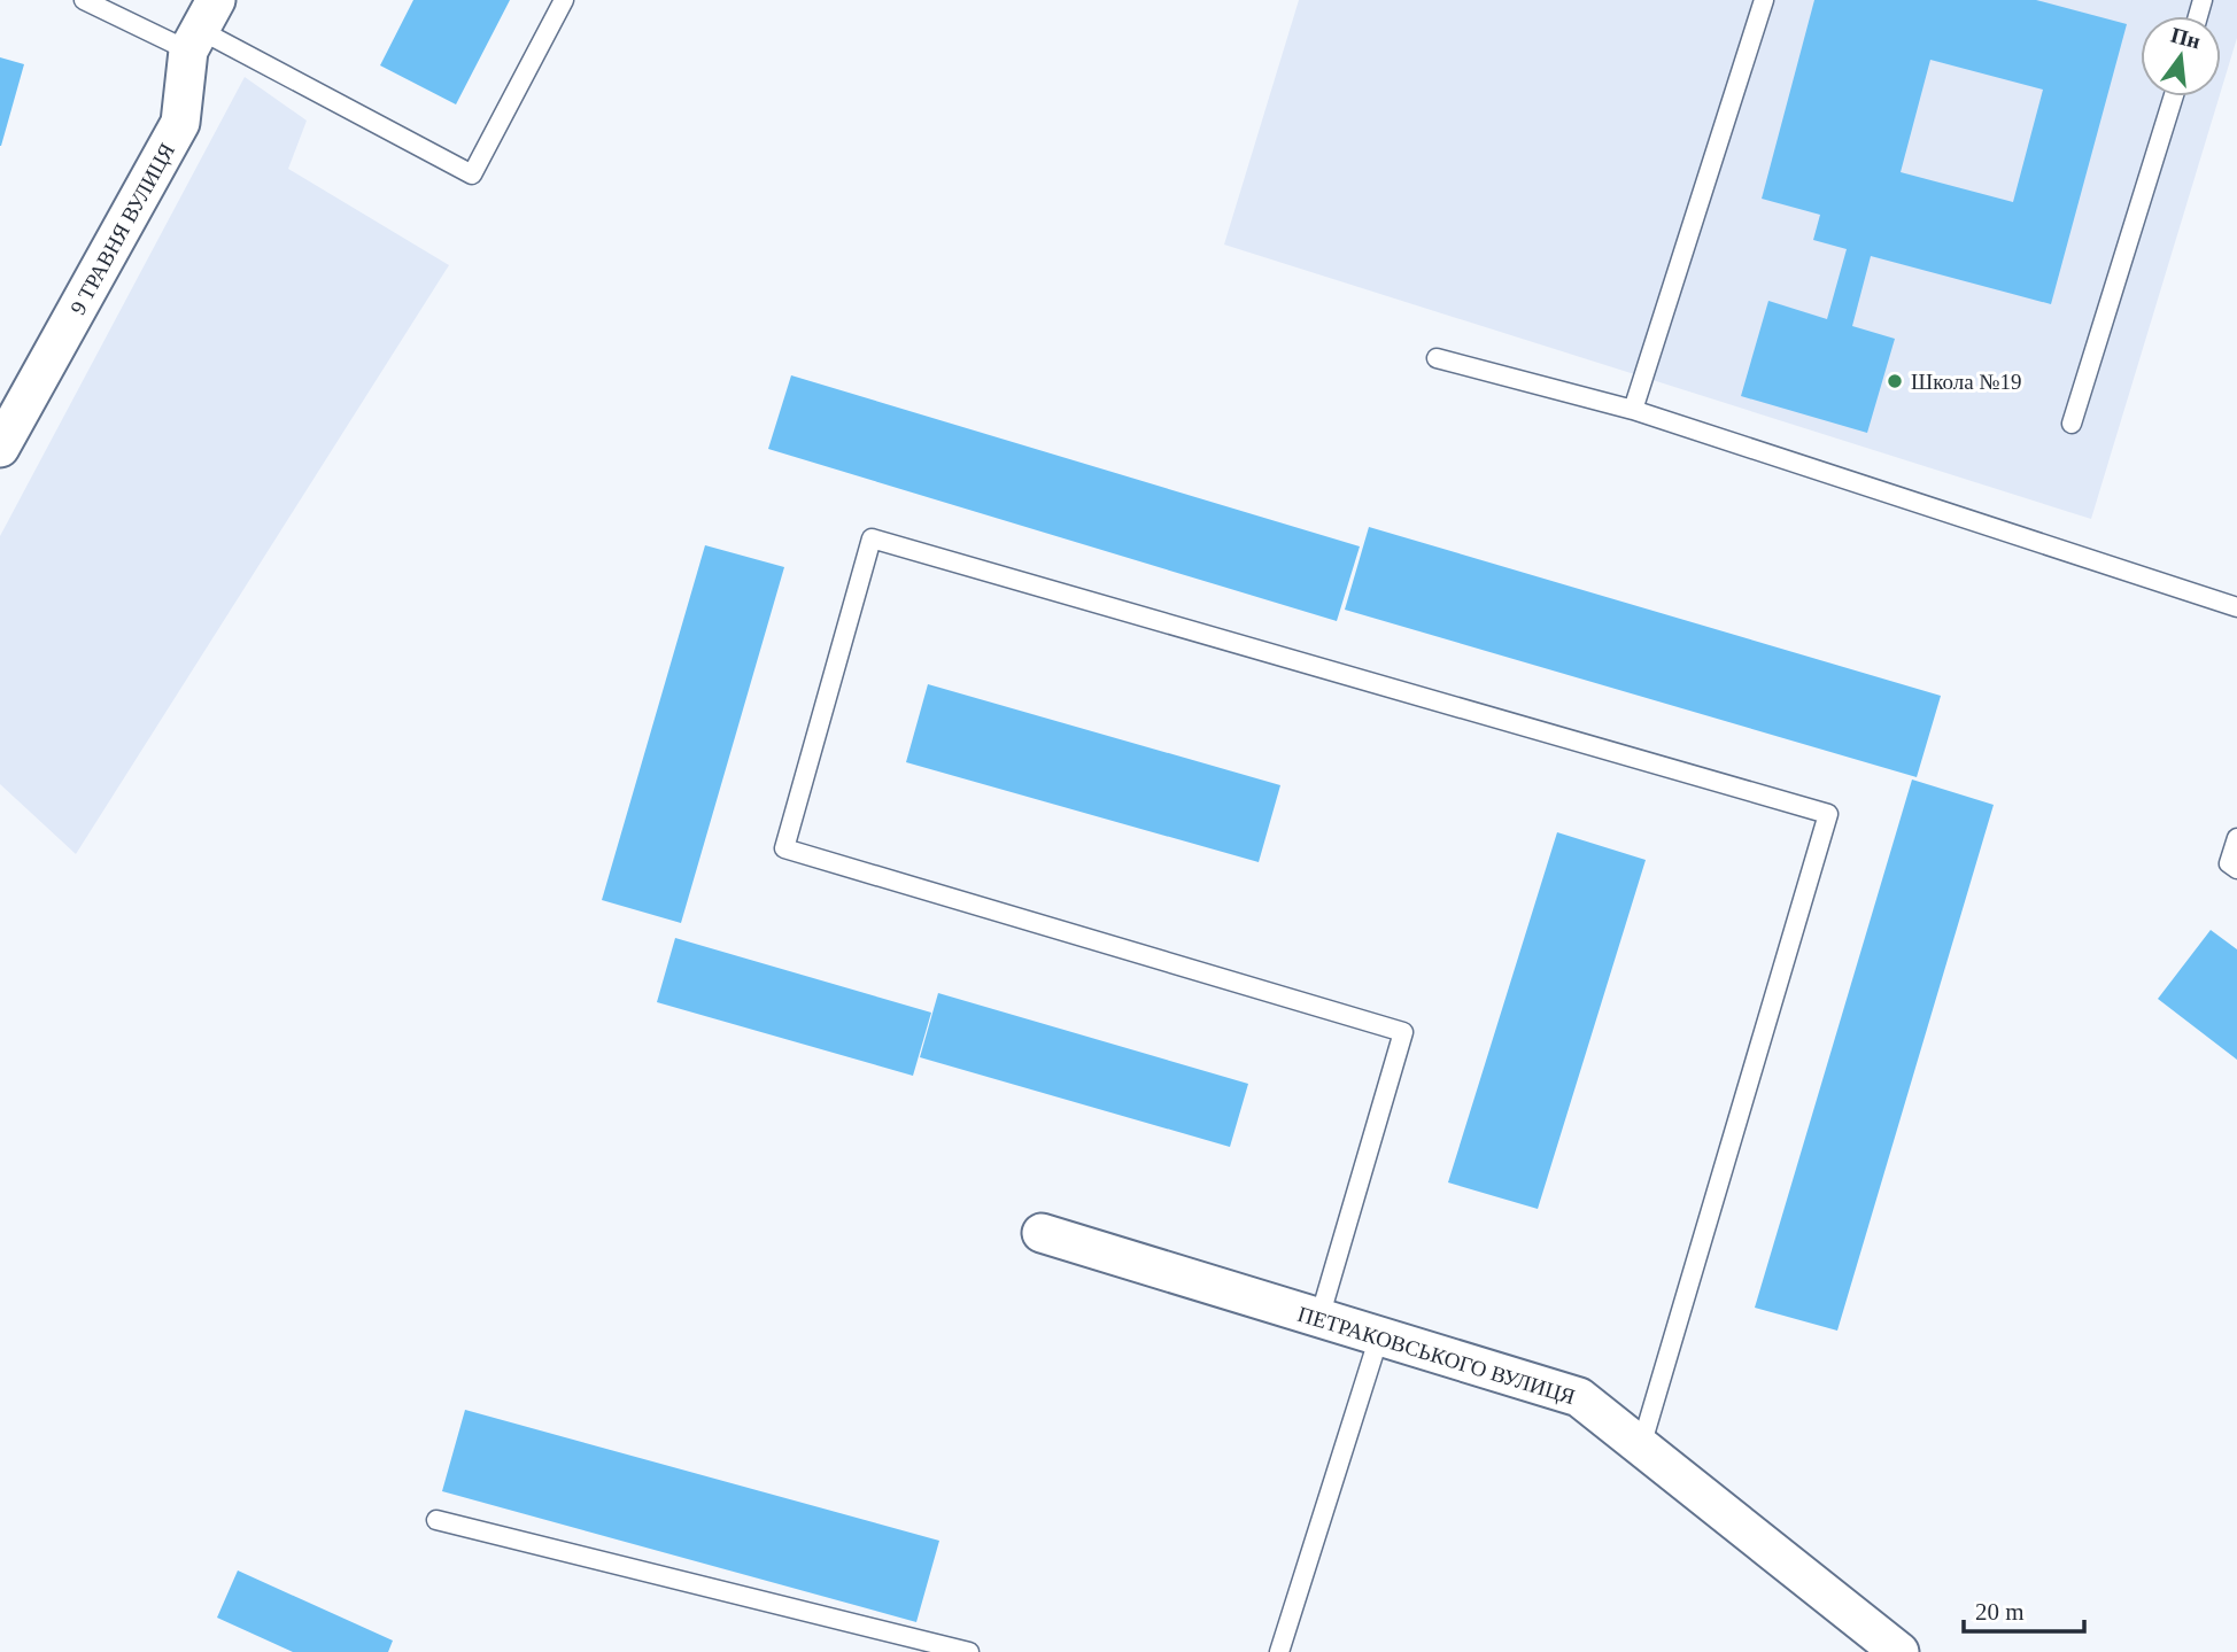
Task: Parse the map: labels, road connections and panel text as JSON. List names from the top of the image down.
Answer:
{
  "streets": {
    "street": ["9 ТРАВНЯ ВУЛИЦЯ", "ПЕТРАКОВСЬКОГО ВУЛИЦЯ"]
  },
  "places": ["Школа №19"],
  "scale_bar": "20 m",
  "north": "top"
}
